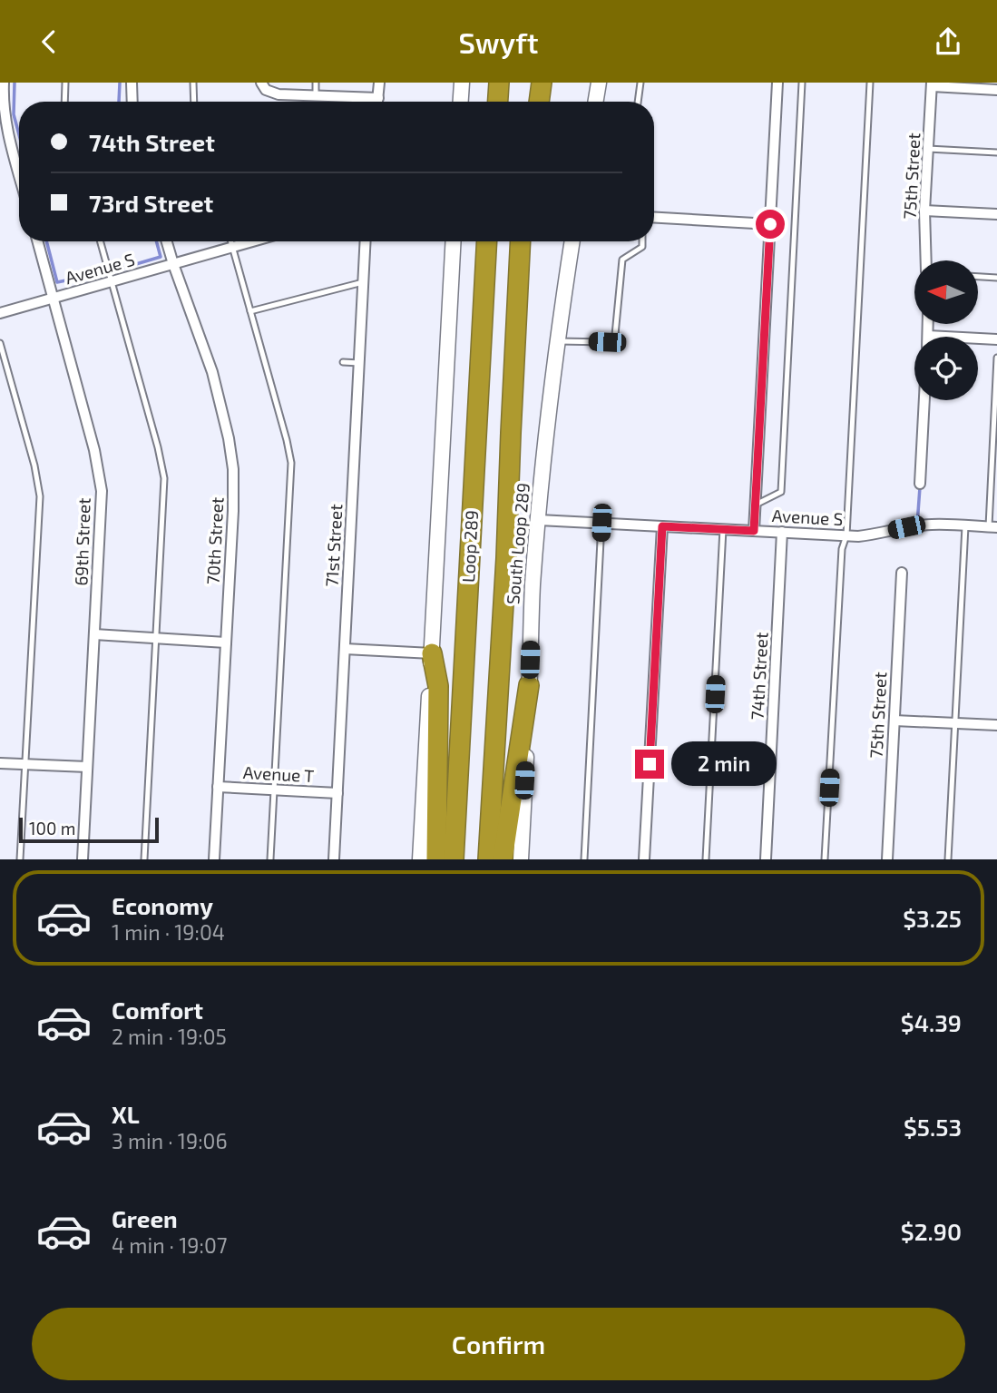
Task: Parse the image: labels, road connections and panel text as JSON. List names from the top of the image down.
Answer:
{
  "streets": {
    "highway": ["Loop 289"],
    "main road": ["South Loop 289"],
    "street": [
      "75th Street",
      "Avenue S",
      "70th Street",
      "69th Street",
      "71st Street",
      "74th Street",
      "Avenue T"
    ]
  },
  "crossings": [
    ["Avenue S", "70th Street"],
    ["Avenue S", "69th Street"],
    ["Avenue S", "South Loop 289"],
    ["Avenue S", "74th Street"],
    ["70th Street", "Avenue T"],
    ["71st Street", "Avenue T"]
  ],
  "scale_bar": "100 m",
  "north": "left",
  "page": {
    "header": "Swyft",
    "banner": ["74th Street", "73rd Street"],
    "bubble": "2 min",
    "scale": "100 m",
    "list": [
      {
        "name": "Economy",
        "note": "1 min · 19:04",
        "value": "$3.25"
      },
      {
        "name": "Comfort",
        "note": "2 min · 19:05",
        "value": "$4.39"
      },
      {
        "name": "XL",
        "note": "3 min · 19:06",
        "value": "$5.53"
      },
      {
        "name": "Green",
        "note": "4 min · 19:07",
        "value": "$2.90"
      }
    ],
    "buttons": "Confirm"
  }
}
